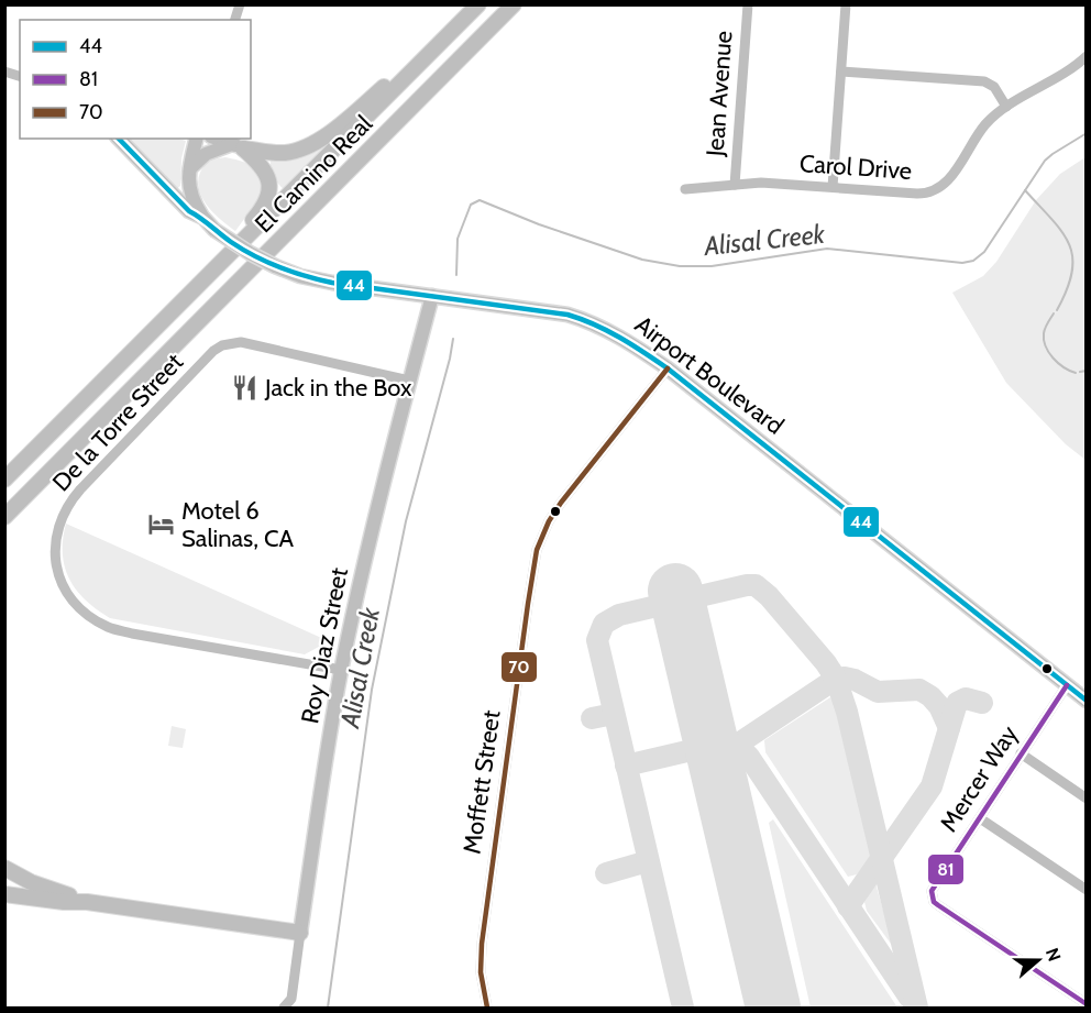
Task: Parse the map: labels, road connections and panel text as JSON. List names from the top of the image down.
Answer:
{
  "streets": {
    "highway": ["El Camino Real"],
    "main road": ["Airport Boulevard", "Roy Diaz Street"],
    "street": [
      "Jean Avenue",
      "Carol Drive",
      "De la Torre Street",
      "Mercer Way",
      "Moffett Street"
    ]
  },
  "crossings": [
    ["Jean Avenue", "Carol Drive"],
    ["Airport Boulevard", "Roy Diaz Street"],
    ["Airport Boulevard", "Mercer Way"],
    ["Airport Boulevard", "Moffett Street"],
    ["De la Torre Street", "Roy Diaz Street"]
  ],
  "water": ["Alisal Creek"],
  "places": {
    "restaurant": ["Jack in the Box"],
    "hotel": ["Motel 6 Salinas, CA"]
  },
  "lines": ["transit line 44", "transit line 70", "transit line 81"],
  "legend": ["44", "81", "70"],
  "north": "right"
}
